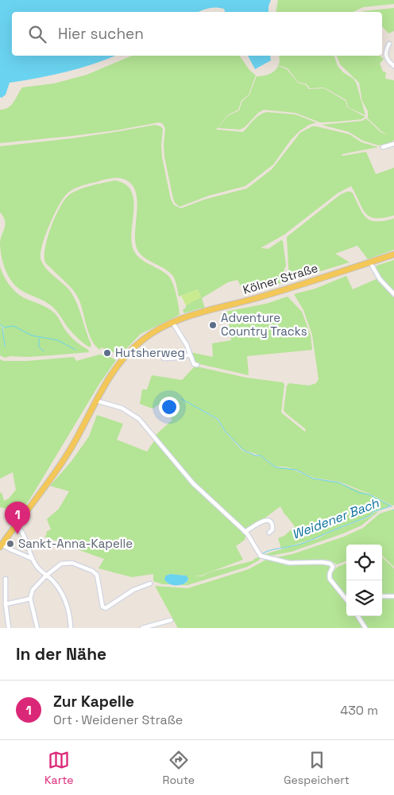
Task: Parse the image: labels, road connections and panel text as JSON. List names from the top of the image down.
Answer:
{
  "streets": {
    "main road": ["Kölner Straße"]
  },
  "water": ["Weidener Bach"],
  "places": ["Adventure Country Tracks", "Hutsherweg", "Sankt-Anna-Kapelle"],
  "page": {
    "search": "Hier suchen",
    "pins": "1",
    "heading": "In der Nähe",
    "list": [
      {
        "mark": "1",
        "name": "Zur Kapelle",
        "note": "Ort · Weidener Straße",
        "value": "430 m"
      }
    ],
    "nav": ["Karte", "Route", "Gespeichert"]
  }
}
